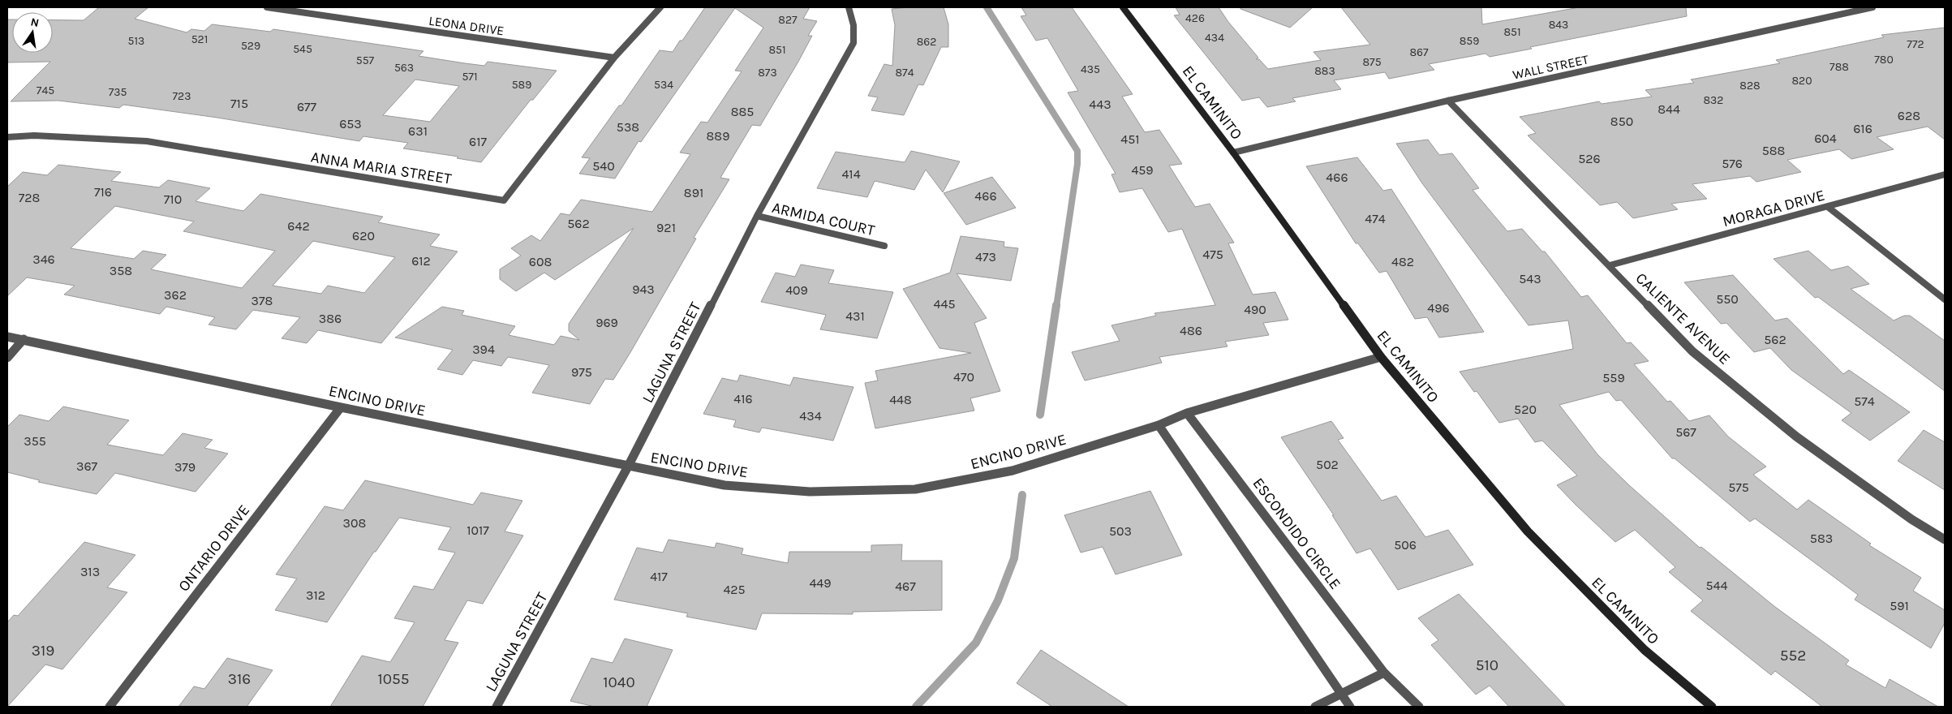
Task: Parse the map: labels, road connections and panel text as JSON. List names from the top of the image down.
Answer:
{
  "streets": {
    "street": [
      "LEONA DRIVE",
      "WALL STREET",
      "EL CAMINITO",
      "ANNA MARIA STREET",
      "MORAGA DRIVE",
      "ARMIDA COURT",
      "CALIENTE AVENUE",
      "LAGUNA STREET",
      "ENCINO DRIVE",
      "ESCONDIDO CIRCLE",
      "ONTARIO DRIVE"
    ]
  },
  "crossings": [
    ["LEONA DRIVE", "ANNA MARIA STREET"],
    ["WALL STREET", "EL CAMINITO"],
    ["WALL STREET", "CALIENTE AVENUE"],
    ["EL CAMINITO", "ENCINO DRIVE"],
    ["MORAGA DRIVE", "CALIENTE AVENUE"],
    ["ARMIDA COURT", "LAGUNA STREET"],
    ["LAGUNA STREET", "ENCINO DRIVE"],
    ["ENCINO DRIVE", "ESCONDIDO CIRCLE"],
    ["ENCINO DRIVE", "ONTARIO DRIVE"]
  ],
  "house_numbers": [
    "426",
    "827",
    "843",
    "851",
    "434",
    "521",
    "513",
    "859",
    "862",
    "772",
    "529",
    "545",
    "851",
    "867",
    "780",
    "557",
    "875",
    "788",
    "563",
    "435",
    "883",
    "873",
    "874",
    "571",
    "820",
    "589",
    "534",
    "828",
    "745",
    "735",
    "723",
    "832",
    "715",
    "443",
    "677",
    "844",
    "885",
    "628",
    "850",
    "653",
    "538",
    "616",
    "631",
    "889",
    "604",
    "451",
    "617",
    "588",
    "526",
    "576",
    "540",
    "459",
    "414",
    "466",
    "716",
    "891",
    "466",
    "728",
    "710",
    "474",
    "562",
    "642",
    "921",
    "620",
    "475",
    "473",
    "346",
    "612",
    "608",
    "482",
    "358",
    "543",
    "943",
    "409",
    "362",
    "550",
    "378",
    "445",
    "496",
    "490",
    "431",
    "386",
    "969",
    "486",
    "562",
    "394",
    "975",
    "470",
    "559",
    "416",
    "448",
    "574",
    "520",
    "434",
    "567",
    "355",
    "502",
    "367",
    "379",
    "575",
    "308",
    "1017",
    "503",
    "583",
    "506",
    "313",
    "417",
    "449",
    "544",
    "467",
    "425",
    "312",
    "591",
    "319",
    "552",
    "510",
    "316",
    "1055",
    "1040"
  ],
  "north": "top"
}
